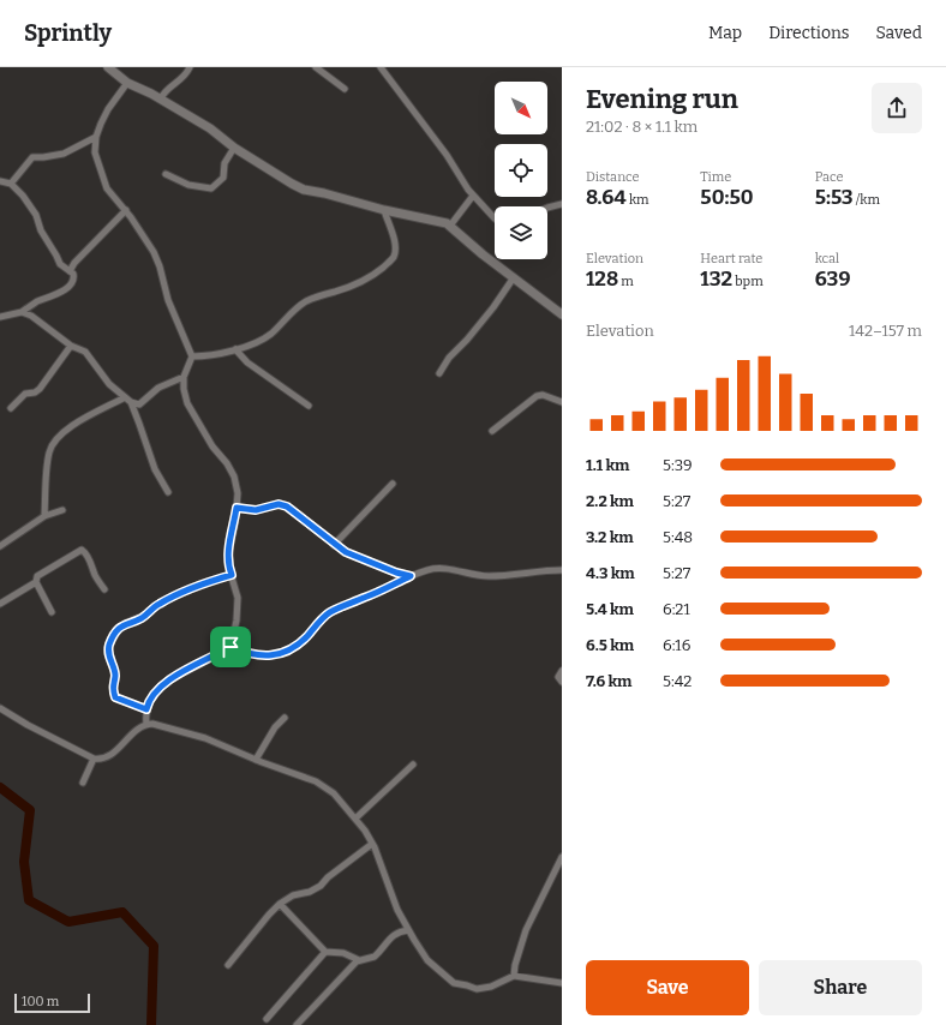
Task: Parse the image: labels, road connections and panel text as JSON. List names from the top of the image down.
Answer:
{
  "scale_bar": "100 m",
  "north": "bottom right",
  "page": {
    "header": "Sprintly",
    "nav": ["Map", "Directions", "Saved"],
    "heading": ["Evening run", "21:02 · 8 × 1.1 km"],
    "stats": [
      ["Distance", "8.64 km"],
      ["Time", "50:50"],
      ["Pace", "5:53 /km"],
      ["Elevation", "128 m"],
      ["Heart rate", "132 bpm"],
      ["kcal", "639"]
    ],
    "chart": ["Elevation", "142–157 m"],
    "list": [
      {
        "name": "1.1 km",
        "note": "5:39"
      },
      {
        "name": "2.2 km",
        "note": "5:27"
      },
      {
        "name": "3.2 km",
        "note": "5:48"
      },
      {
        "name": "4.3 km",
        "note": "5:27"
      },
      {
        "name": "5.4 km",
        "note": "6:21"
      },
      {
        "name": "6.5 km",
        "note": "6:16"
      },
      {
        "name": "7.6 km",
        "note": "5:42"
      }
    ],
    "buttons": ["Save", "Share"],
    "scale": "100 m"
  }
}
